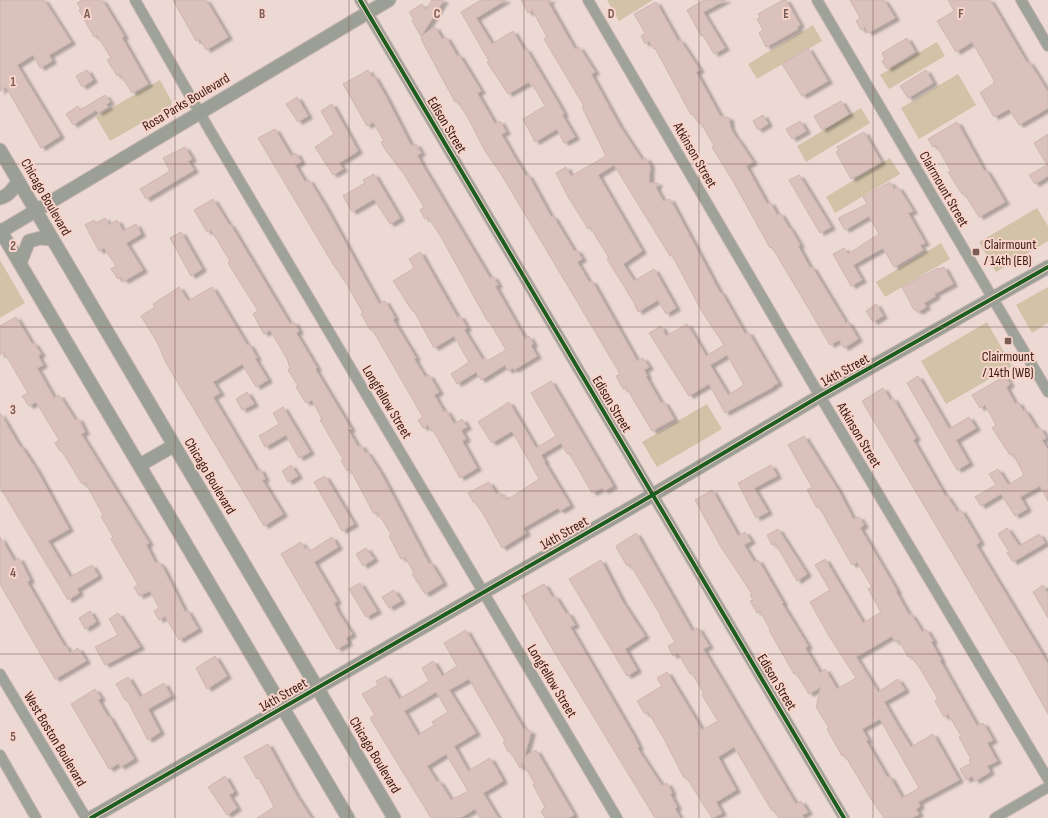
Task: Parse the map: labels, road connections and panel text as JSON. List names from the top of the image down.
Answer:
{
  "streets": {
    "street": [
      "Rosa Parks Boulevard",
      "Edison Street",
      "Atkinson Street",
      "Clairmount Street",
      "Chicago Boulevard",
      "14th Street",
      "Longfellow Street",
      "West Boston Boulevard"
    ]
  },
  "crossings": [
    ["Rosa Parks Boulevard", "Edison Street"],
    ["Rosa Parks Boulevard", "Chicago Boulevard"],
    ["Rosa Parks Boulevard", "Longfellow Street"],
    ["Edison Street", "14th Street"],
    ["Atkinson Street", "14th Street"],
    ["Clairmount Street", "14th Street"],
    ["Chicago Boulevard", "14th Street"],
    ["14th Street", "Longfellow Street"]
  ],
  "places": {
    "transit": ["Clairmount / 14th (EB)", "Clairmount / 14th (WB)"]
  },
  "grid": {
    "columns": [
      "A",
      "B",
      "C",
      "D",
      "E",
      "F"
    ],
    "rows": [
      "1",
      "2",
      "3",
      "4",
      "5"
    ]
  }
}
